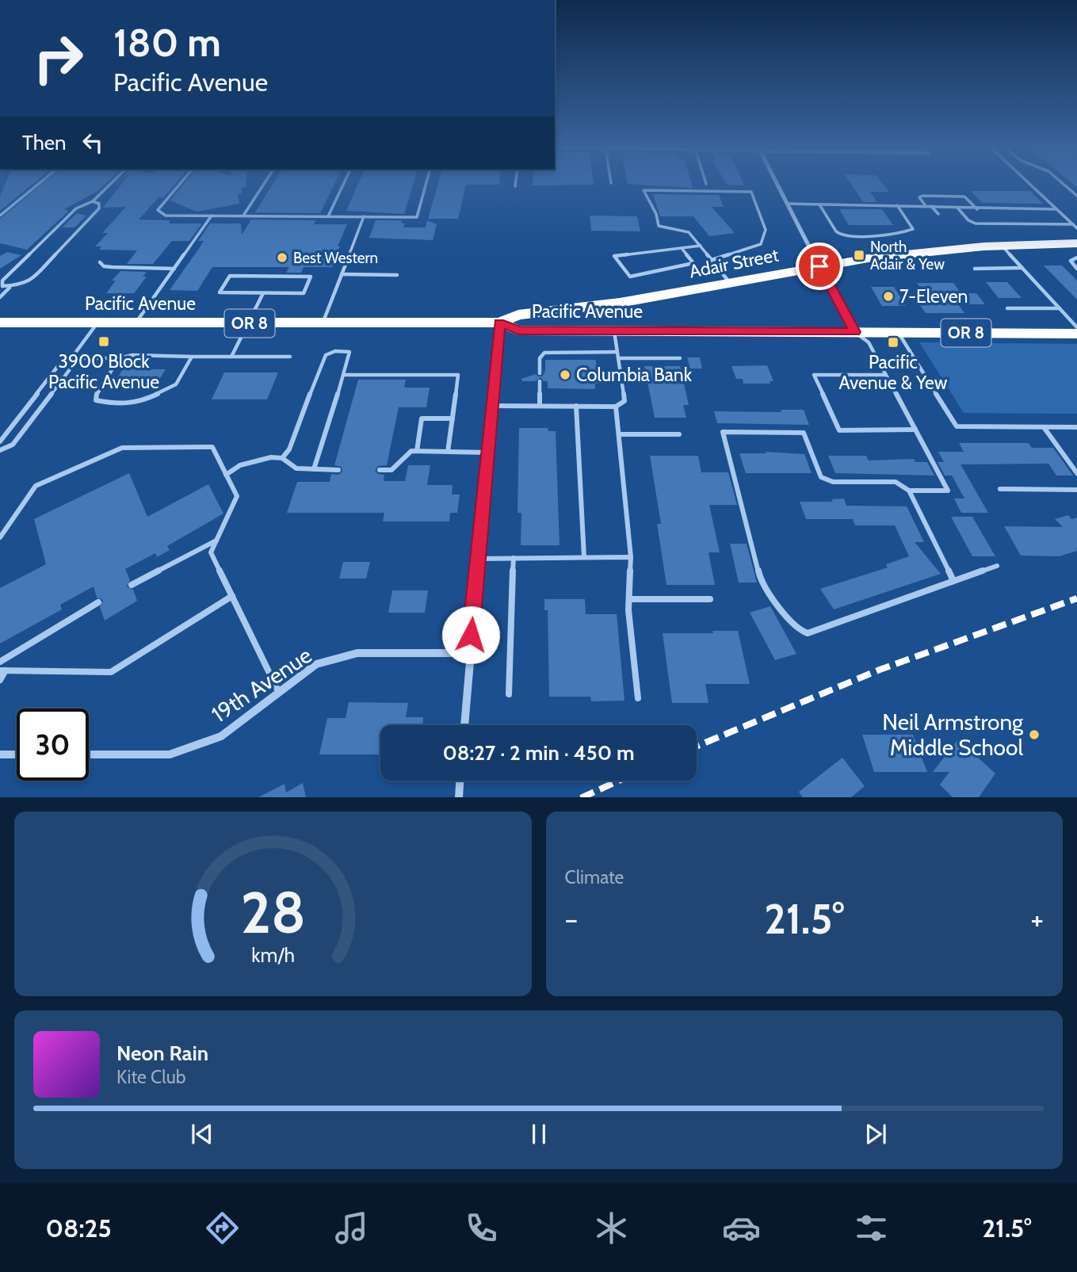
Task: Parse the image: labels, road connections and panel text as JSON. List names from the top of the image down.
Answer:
{
  "streets": {
    "highway": ["Adair Street", "Pacific Avenue", "OR 8"],
    "street": ["19th Avenue"]
  },
  "crossings": [
    ["Adair Street", "Pacific Avenue"]
  ],
  "places": {
    "transit": ["North Adair & Yew", "3900 Block Pacific Avenue", "Pacific Avenue & Yew"],
    "other": [
      "Best Western",
      "7-Eleven",
      "Columbia Bank",
      "Neil Armstrong Middle School"
    ]
  },
  "page": {
    "turn": ["180 m", "Pacific Avenue"],
    "then": "Then",
    "limit": "30",
    "trip": "08:27 · 2 min · 450 m",
    "tile": "Climate",
    "heat": ["−", "21.5°", "+"],
    "song": ["Neon Rain", "Kite Club"],
    "tabs": ["08:25", "21.5°"],
    "gauge": ["28", "km/h"]
  }
}
